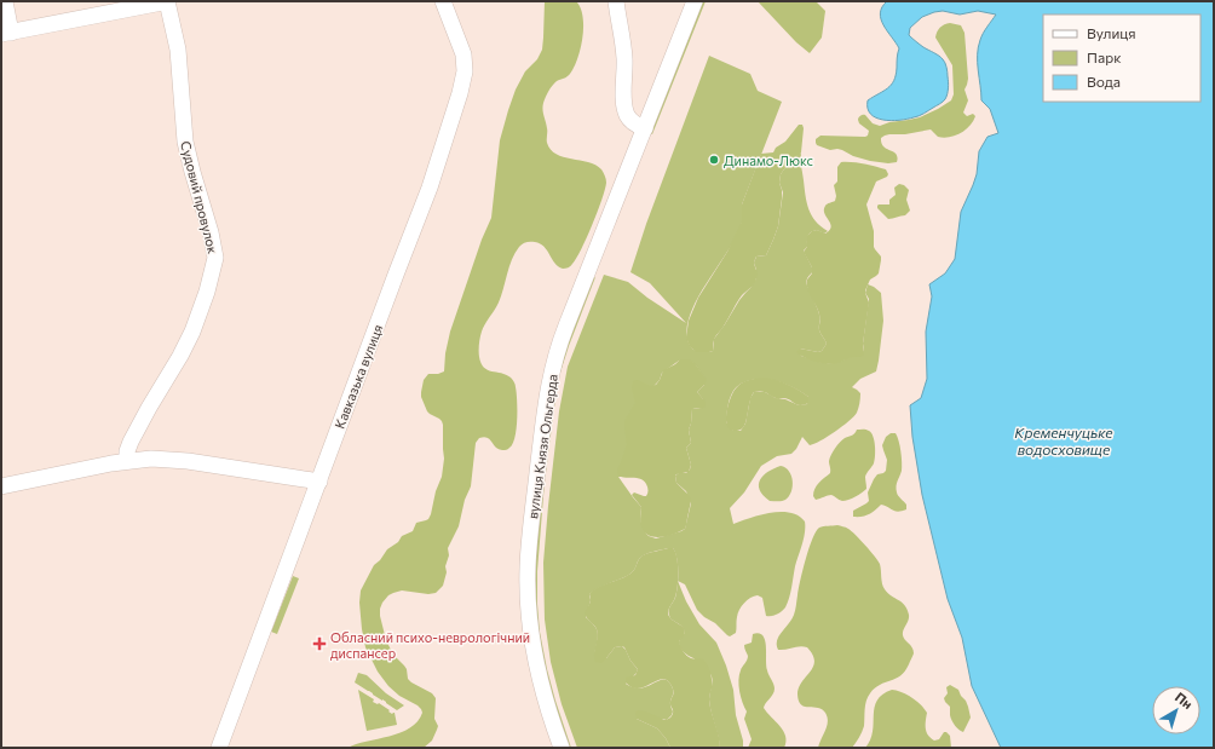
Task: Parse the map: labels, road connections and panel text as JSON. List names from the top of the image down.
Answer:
{
  "streets": {
    "street": ["Судовий провулок", "Кавказька вулиця", "вулиця Князя Ольгерда"]
  },
  "water": ["Кременчуцьке водосховище"],
  "places": {
    "other": ["Динамо-Люкс"],
    "health": ["Обласний психо-неврологічний диспансер"]
  },
  "legend": ["Вулиця", "Парк", "Вода"],
  "north": "top right"
}
